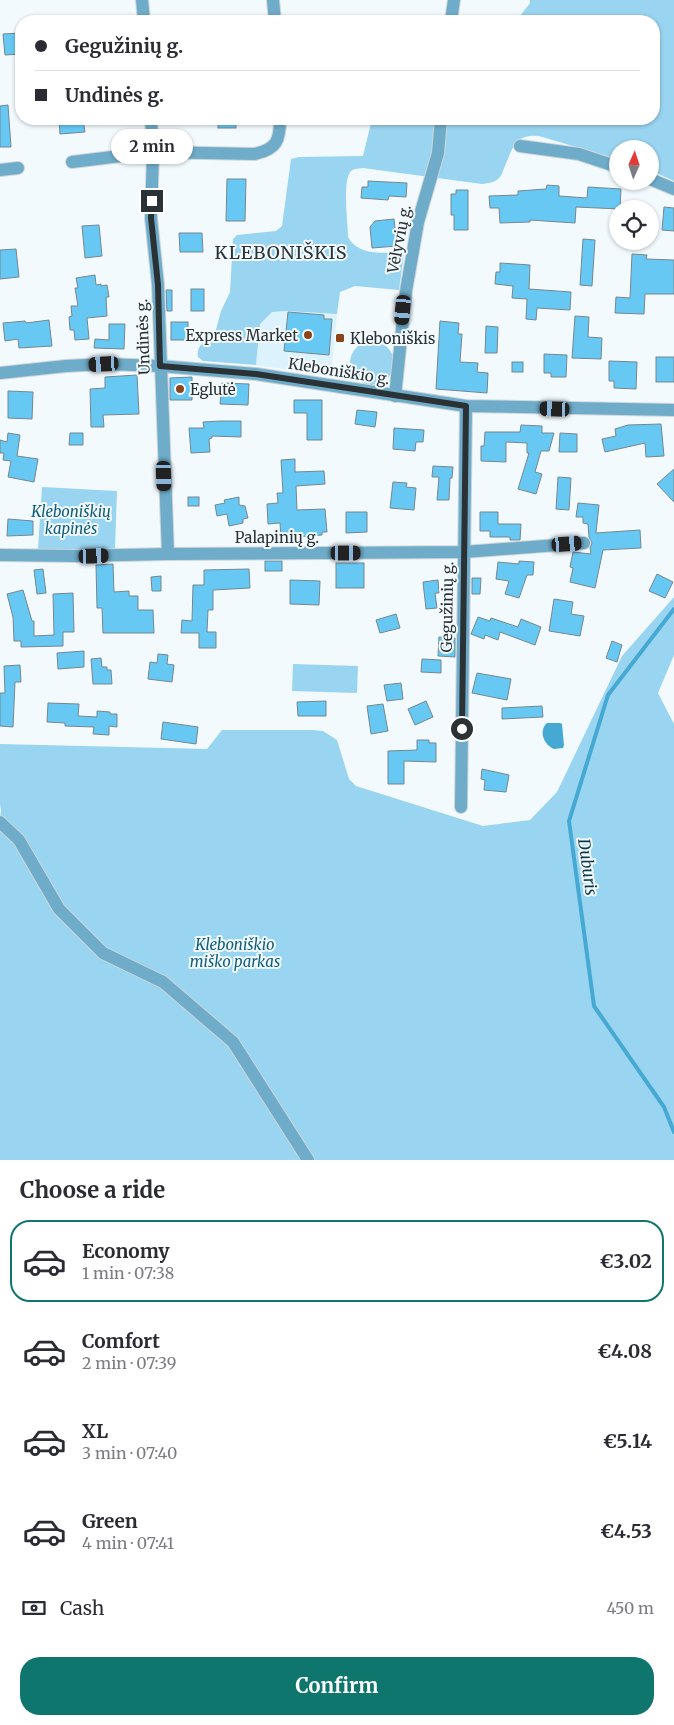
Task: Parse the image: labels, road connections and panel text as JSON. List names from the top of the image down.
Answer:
{
  "streets": {
    "street": [
      "Vėlyvių g.",
      "Undinės g.",
      "Kleboniškio g.",
      "Palapinių g.",
      "Gegužinių g."
    ]
  },
  "crossings": [
    ["Vėlyvių g.", "Kleboniškio g."],
    ["Undinės g.", "Kleboniškio g."],
    ["Undinės g.", "Palapinių g."],
    ["Kleboniškio g.", "Gegužinių g."],
    ["Palapinių g.", "Gegužinių g."]
  ],
  "districts": ["KLEBONIŠKIS"],
  "water": ["Duburis"],
  "parks": ["Kleboniškių kapinės", "Kleboniškio miško parkas"],
  "places": {
    "other": ["Express Market", "Eglutė"],
    "transit": ["Kleboniškis"]
  },
  "north": "top",
  "page": {
    "banner": ["Gegužinių g.", "Undinės g."],
    "bubble": "2 min",
    "heading": "Choose a ride",
    "list": [
      {
        "name": "Economy",
        "note": "1 min · 07:38",
        "value": "€3.02"
      },
      {
        "name": "Comfort",
        "note": "2 min · 07:39",
        "value": "€4.08"
      },
      {
        "name": "XL",
        "note": "3 min · 07:40",
        "value": "€5.14"
      },
      {
        "name": "Green",
        "note": "4 min · 07:41",
        "value": "€4.53"
      }
    ],
    "pay": ["Cash", "450 m"],
    "buttons": "Confirm"
  }
}
